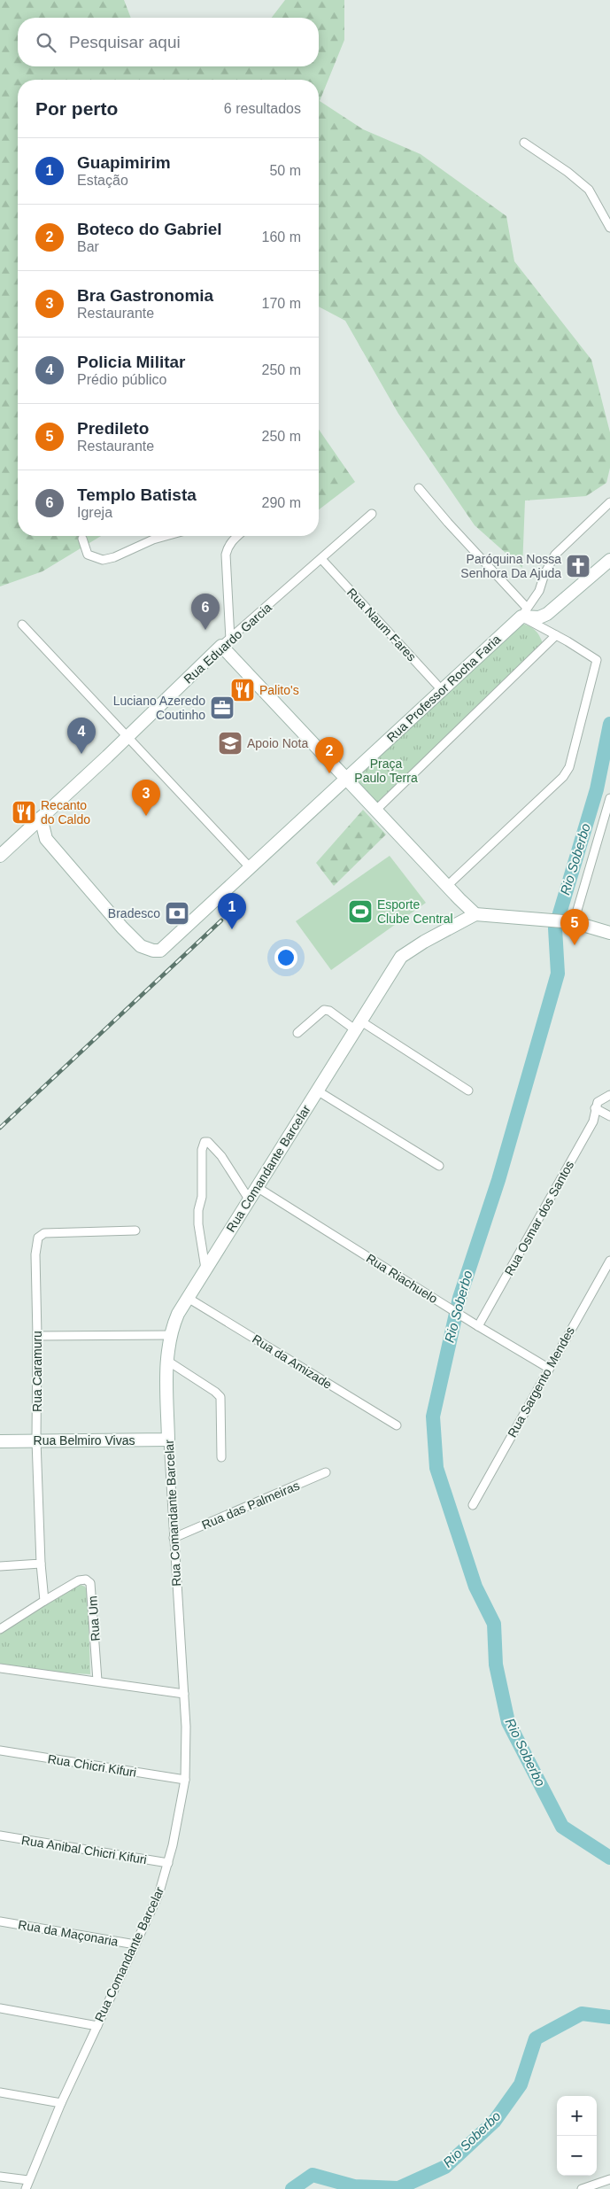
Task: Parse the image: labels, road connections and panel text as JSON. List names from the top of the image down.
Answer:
{
  "streets": {
    "main road": [
      "Rua Eduardo Garcia",
      "Rua Professor Rocha Faria",
      "Rua Comandante Barcelar",
      "Rua Belmiro Vivas"
    ],
    "street": [
      "Rua Naum Fares",
      "Rua Osmar dos Santos",
      "Rua Riachuelo",
      "Rua da Amizade",
      "Rua Caramuru",
      "Rua Sargento Mendes",
      "Rua das Palmeiras",
      "Rua Um",
      "Rua Chicri Kifuri",
      "Rua Anibal Chicri Kifuri",
      "Rua da Maçonaria"
    ]
  },
  "crossings": [
    ["Rua Naum Fares", "Rua Eduardo Garcia"],
    ["Rua Naum Fares", "Rua Professor Rocha Faria"],
    ["Rua Comandante Barcelar", "Rua Riachuelo"],
    ["Rua Comandante Barcelar", "Rua da Amizade"],
    ["Rua Comandante Barcelar", "Rua Belmiro Vivas"],
    ["Rua Comandante Barcelar", "Rua das Palmeiras"],
    ["Rua Comandante Barcelar", "Rua Chicri Kifuri"],
    ["Rua Comandante Barcelar", "Rua Anibal Chicri Kifuri"],
    ["Rua Comandante Barcelar", "Rua da Maçonaria"],
    ["Rua Osmar dos Santos", "Rua Riachuelo"],
    ["Rua Riachuelo", "Rua Sargento Mendes"],
    ["Rua Caramuru", "Rua Belmiro Vivas"],
    ["Rua Caramuru", "Rua Um"]
  ],
  "water": ["Rio Soberbo"],
  "parks": ["Praça Paulo Terra"],
  "places": {
    "church": ["Paróquina Nossa Senhora Da Ajuda"],
    "restaurant": ["Palito's", "Recanto do Caldo"],
    "office": ["Luciano Azeredo Coutinho"],
    "school or university": ["Apoio Nota"],
    "sports": ["Esporte Clube Central"],
    "bank": ["Bradesco"]
  },
  "page": {
    "search": "Pesquisar aqui",
    "heading": ["Por perto", "6 resultados"],
    "list": [
      {
        "mark": "1",
        "name": "Guapimirim",
        "note": "Estação",
        "value": "50 m"
      },
      {
        "mark": "2",
        "name": "Boteco do Gabriel",
        "note": "Bar",
        "value": "160 m"
      },
      {
        "mark": "3",
        "name": "Bra Gastronomia",
        "note": "Restaurante",
        "value": "170 m"
      },
      {
        "mark": "4",
        "name": "Policia Militar",
        "note": "Prédio público",
        "value": "250 m"
      },
      {
        "mark": "5",
        "name": "Predileto",
        "note": "Restaurante",
        "value": "250 m"
      },
      {
        "mark": "6",
        "name": "Templo Batista",
        "note": "Igreja",
        "value": "290 m"
      }
    ],
    "pins": [
      "6",
      "4",
      "2",
      "3",
      "1",
      "5"
    ],
    "map_buttons": ["+", "−"]
  }
}
